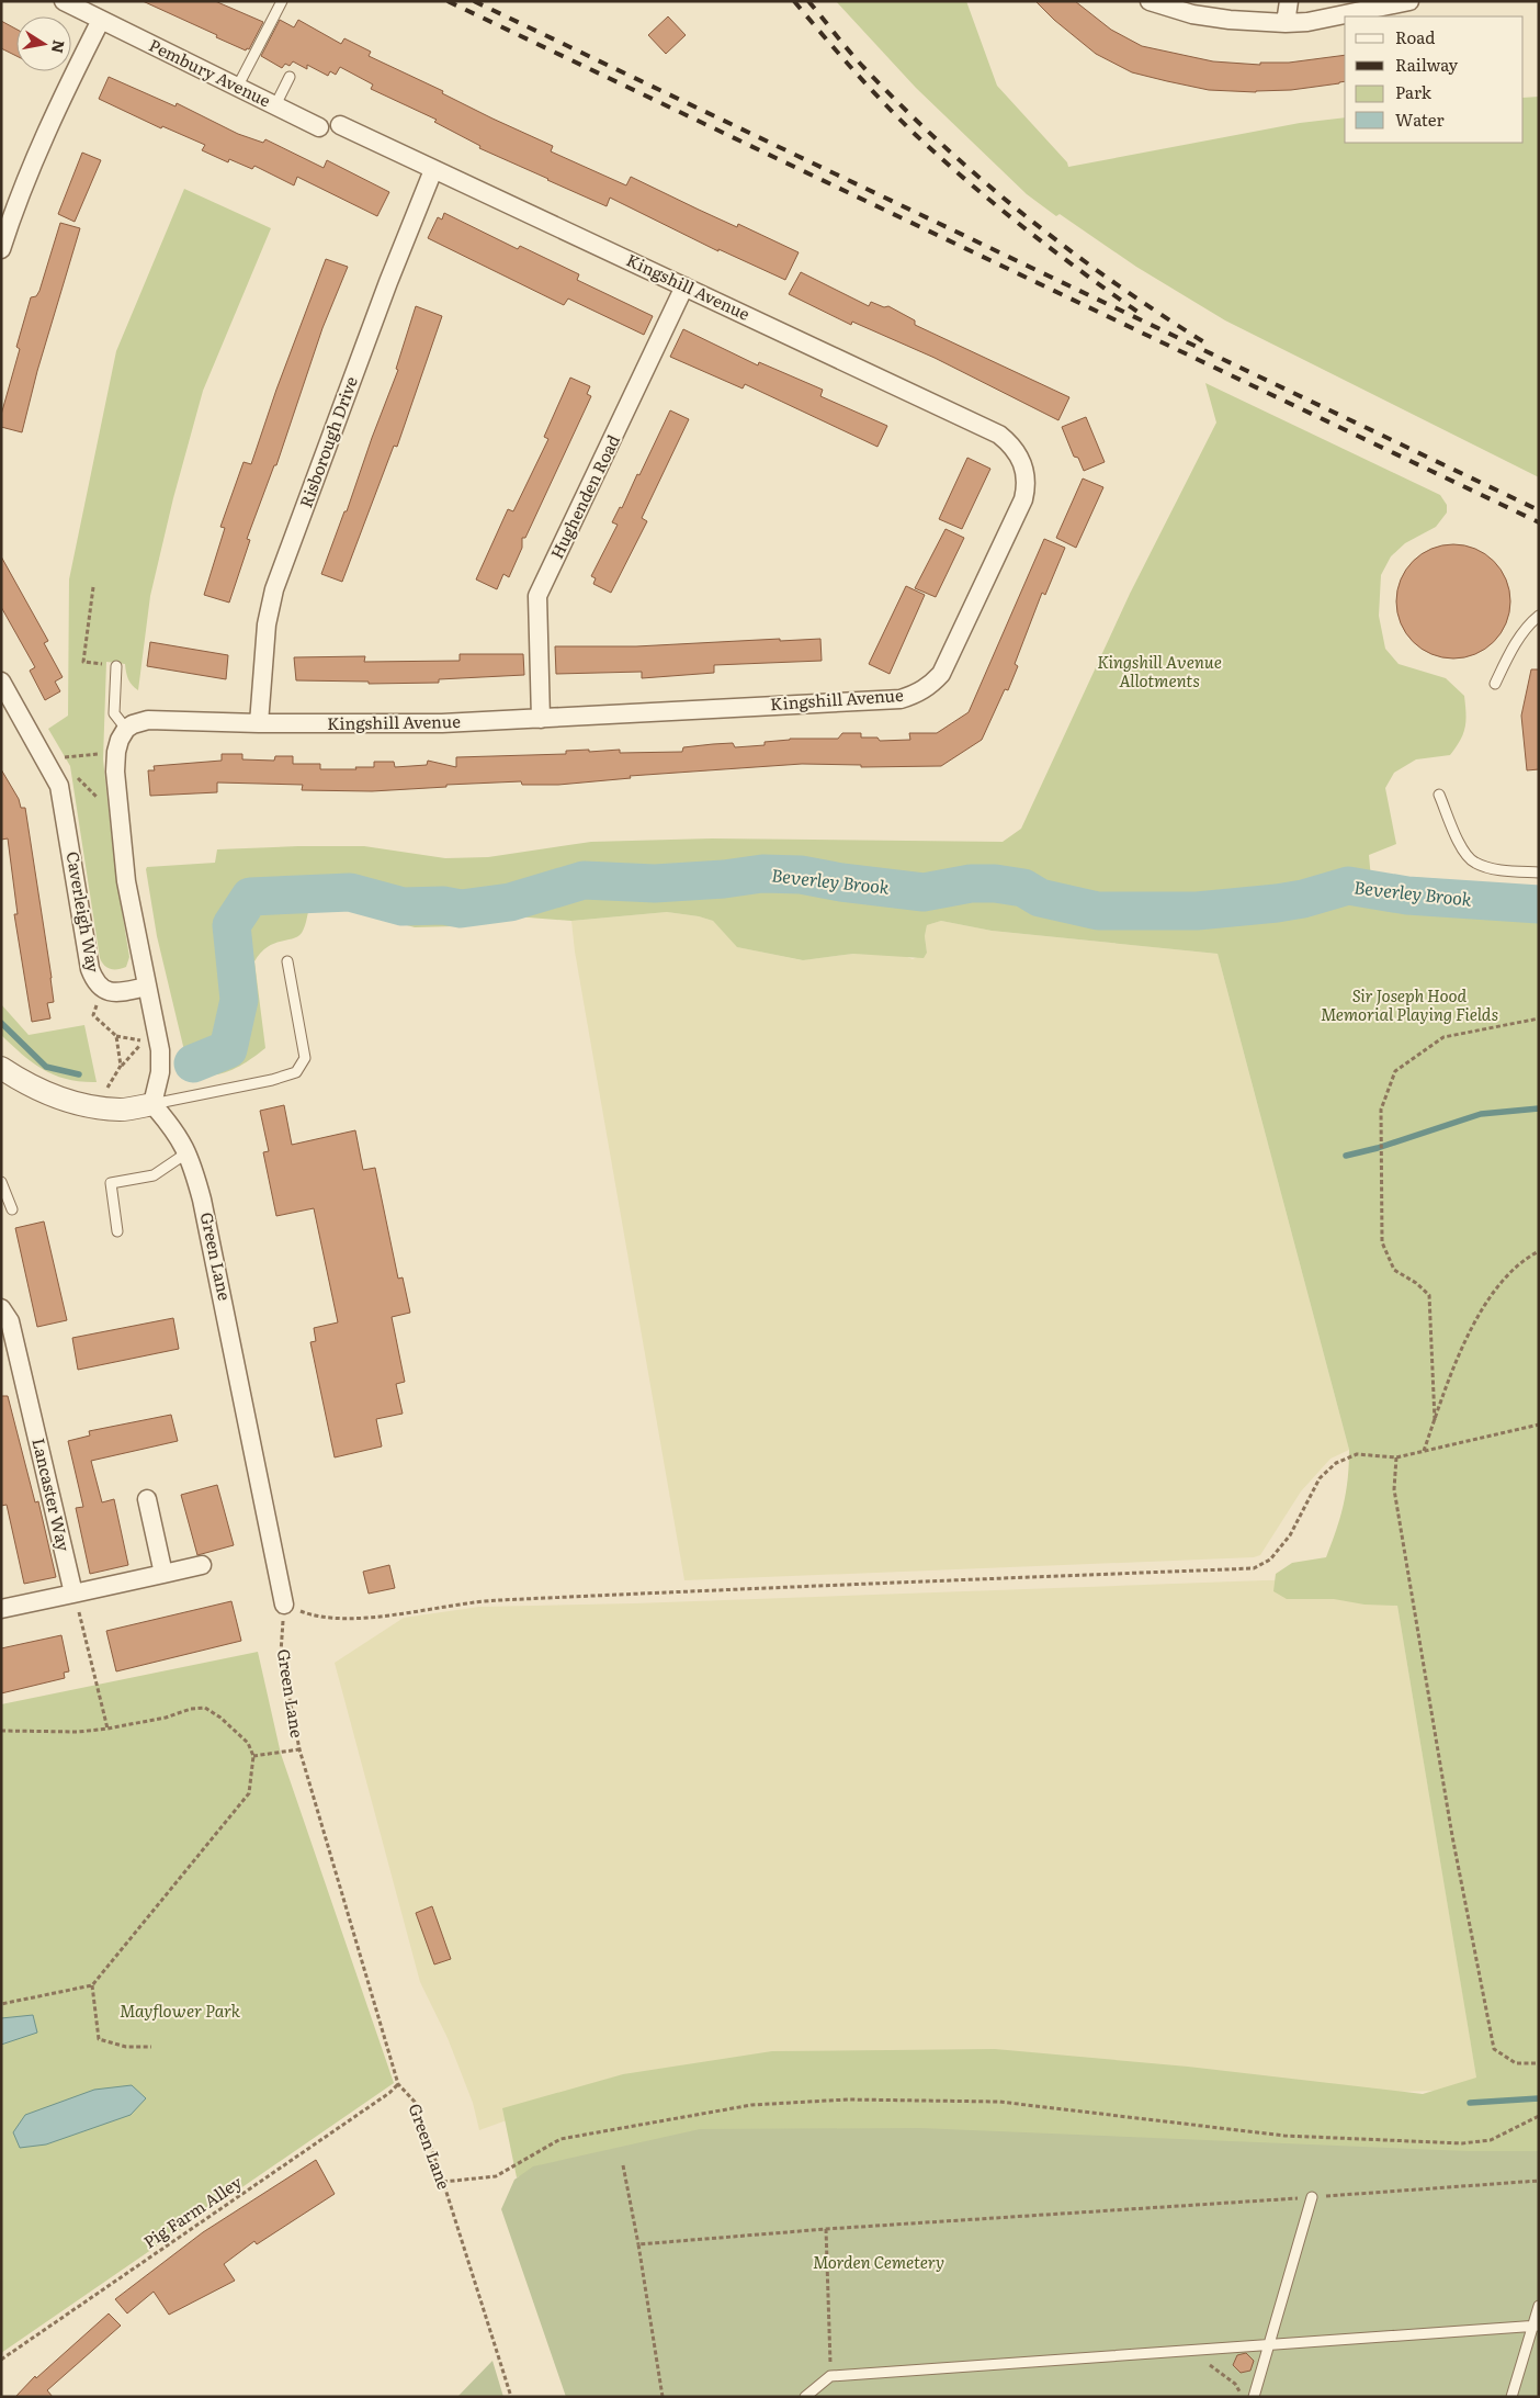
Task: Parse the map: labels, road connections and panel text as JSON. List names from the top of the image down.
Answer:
{
  "streets": {
    "street": [
      "Pembury Avenue",
      "Kingshill Avenue",
      "Risborough Drive",
      "Hughenden Road",
      "Caverleigh Way",
      "Green Lane",
      "Lancaster Way"
    ],
    "path": ["Pig Farm Alley"]
  },
  "crossings": [
    ["Kingshill Avenue", "Risborough Drive"],
    ["Kingshill Avenue", "Hughenden Road"],
    ["Green Lane", "Pig Farm Alley"]
  ],
  "water": ["Beverley Brook"],
  "parks": [
    "Kingshill Avenue Allotments",
    "Sir Joseph Hood Memorial Playing Fields",
    "Mayflower Park",
    "Morden Cemetery"
  ],
  "legend": [
    "Road",
    "Railway",
    "Park",
    "Water"
  ],
  "north": "right"
}
